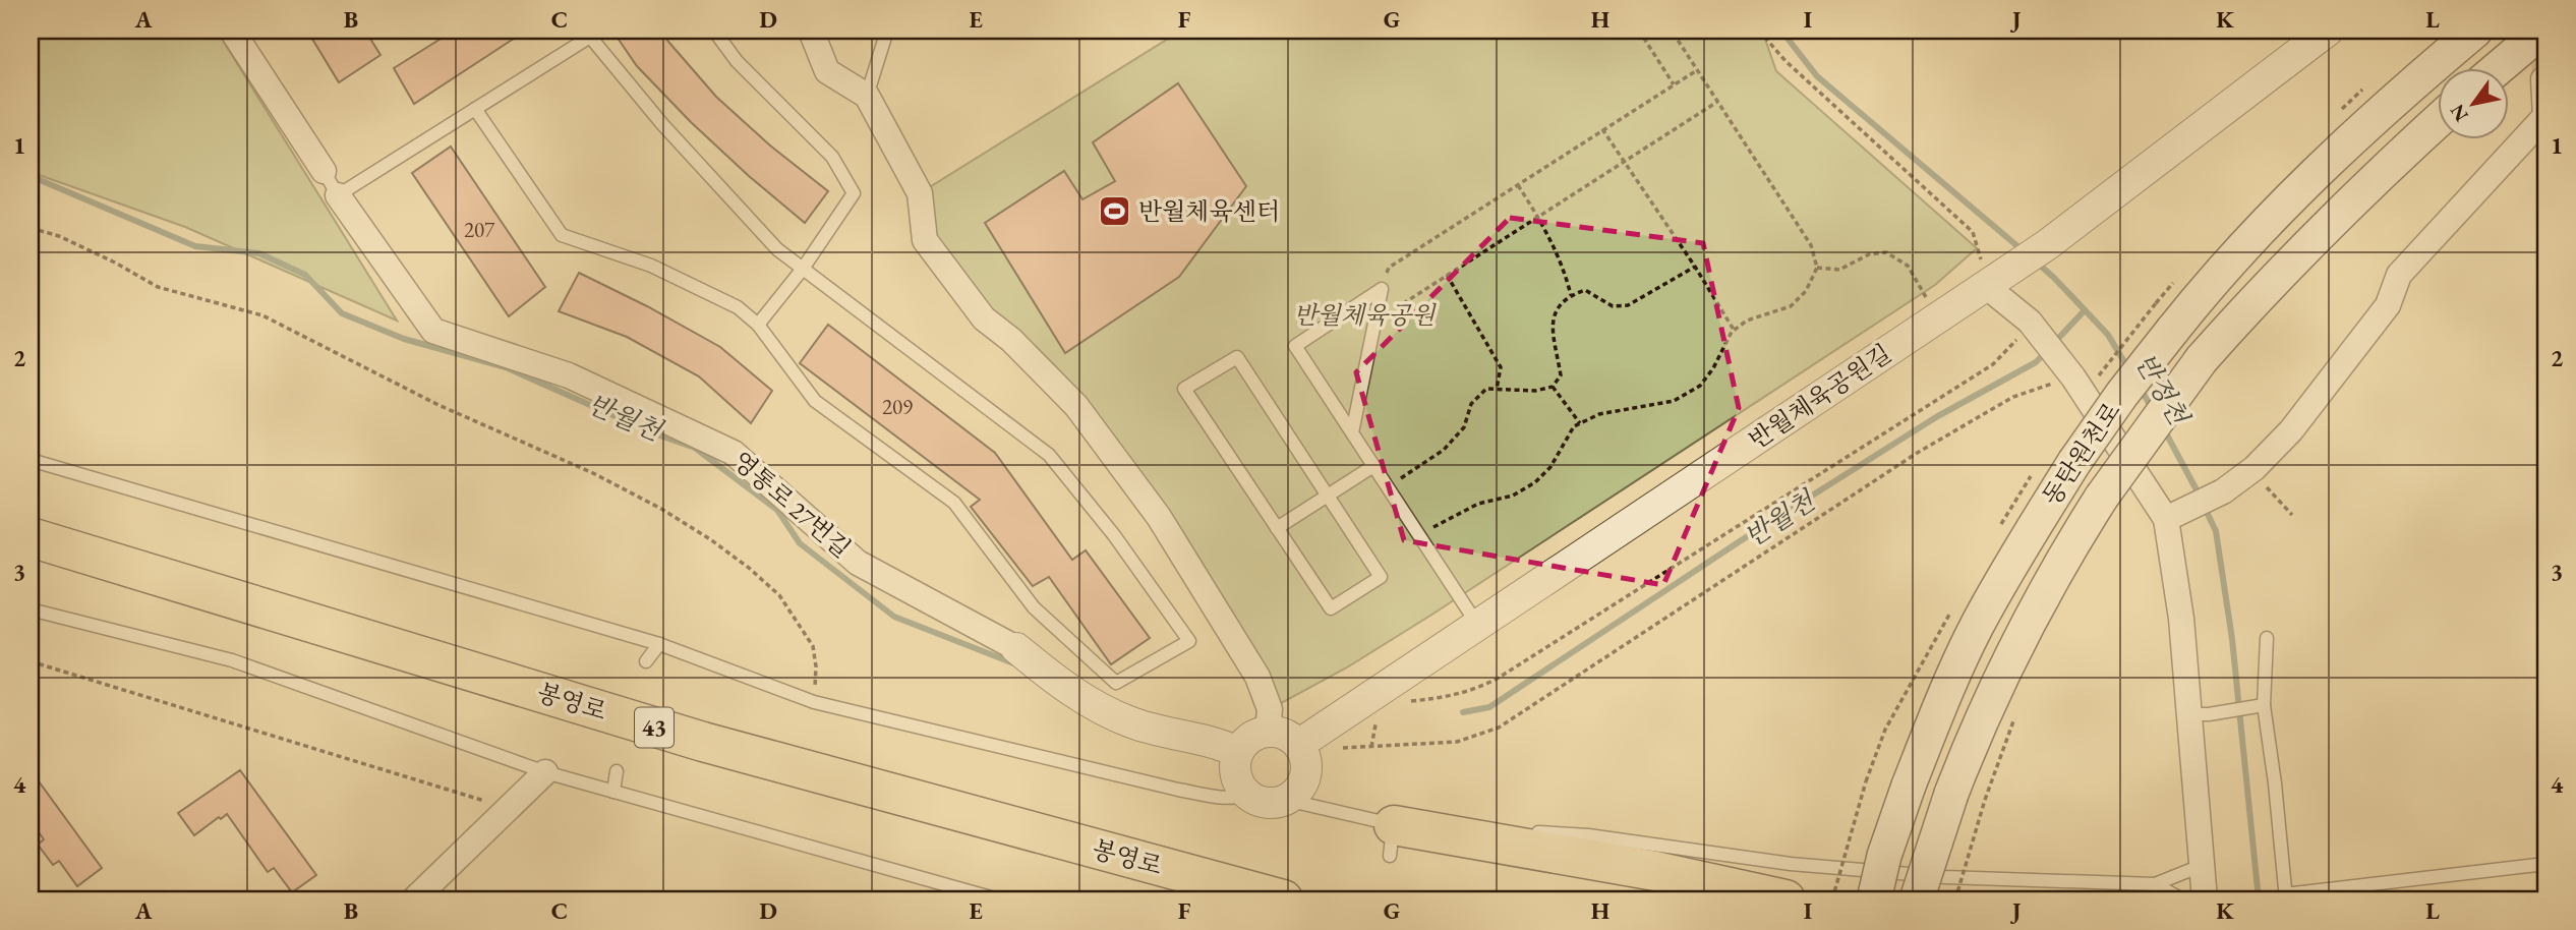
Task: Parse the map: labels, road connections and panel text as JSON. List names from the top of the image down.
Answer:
{
  "streets": {
    "highway": ["봉영로", "43"],
    "main road": ["동탄원천로"],
    "street": ["반월체육공원길", "영통로 27번길"]
  },
  "water": ["반정천", "반월천"],
  "parks": ["반월체육공원"],
  "places": {
    "sports": ["반월체육센터"]
  },
  "house_numbers": ["207", "209"],
  "north": "bottom left",
  "grid": {
    "columns": [
      "A",
      "B",
      "C",
      "D",
      "E",
      "F",
      "G",
      "H",
      "I",
      "J",
      "K",
      "L"
    ],
    "rows": [
      "1",
      "2",
      "3",
      "4"
    ]
  }
}
